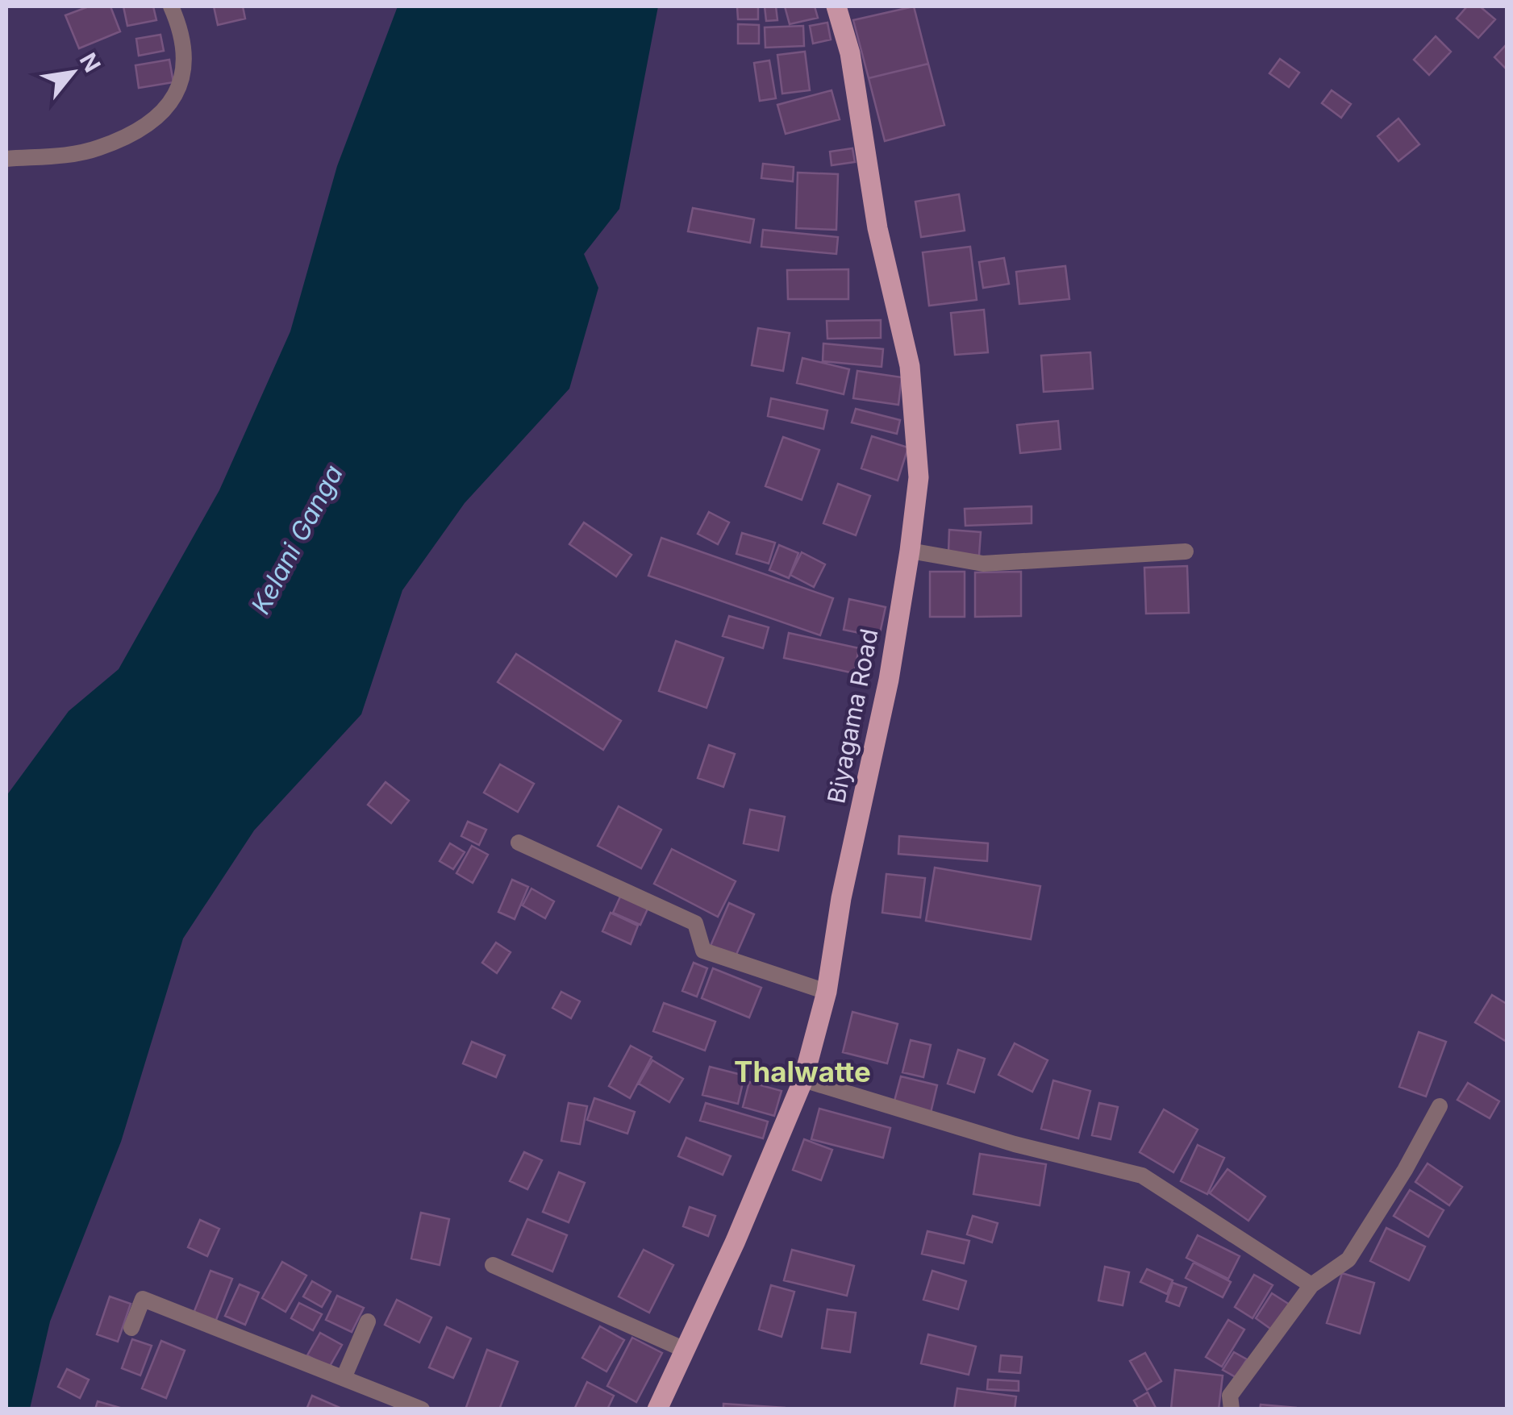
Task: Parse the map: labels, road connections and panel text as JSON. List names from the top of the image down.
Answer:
{
  "streets": {
    "main road": ["Biyagama Road"]
  },
  "districts": ["Thalwatte"],
  "water": ["Kelani Ganga"],
  "north": "top right"
}
